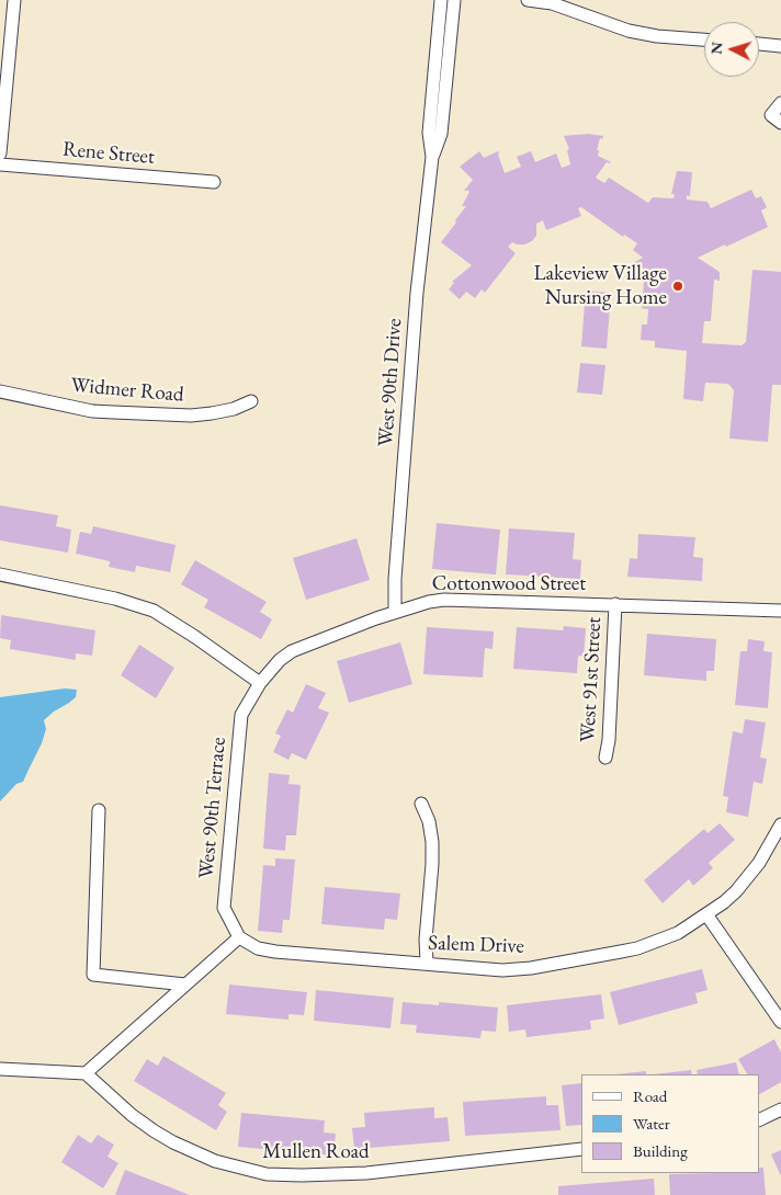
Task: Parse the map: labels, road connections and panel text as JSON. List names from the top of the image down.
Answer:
{
  "streets": {
    "street": [
      "Rene Street",
      "West 90th Drive",
      "Widmer Road",
      "Cottonwood Street",
      "West 91st Street",
      "West 90th Terrace",
      "Salem Drive",
      "Mullen Road"
    ]
  },
  "crossings": [
    ["West 90th Drive", "Cottonwood Street"],
    ["Cottonwood Street", "West 91st Street"],
    ["Cottonwood Street", "West 90th Terrace"],
    ["West 90th Terrace", "Salem Drive"]
  ],
  "places": ["Lakeview Village Nursing Home"],
  "legend": ["Road", "Water", "Building"],
  "north": "left"
}
